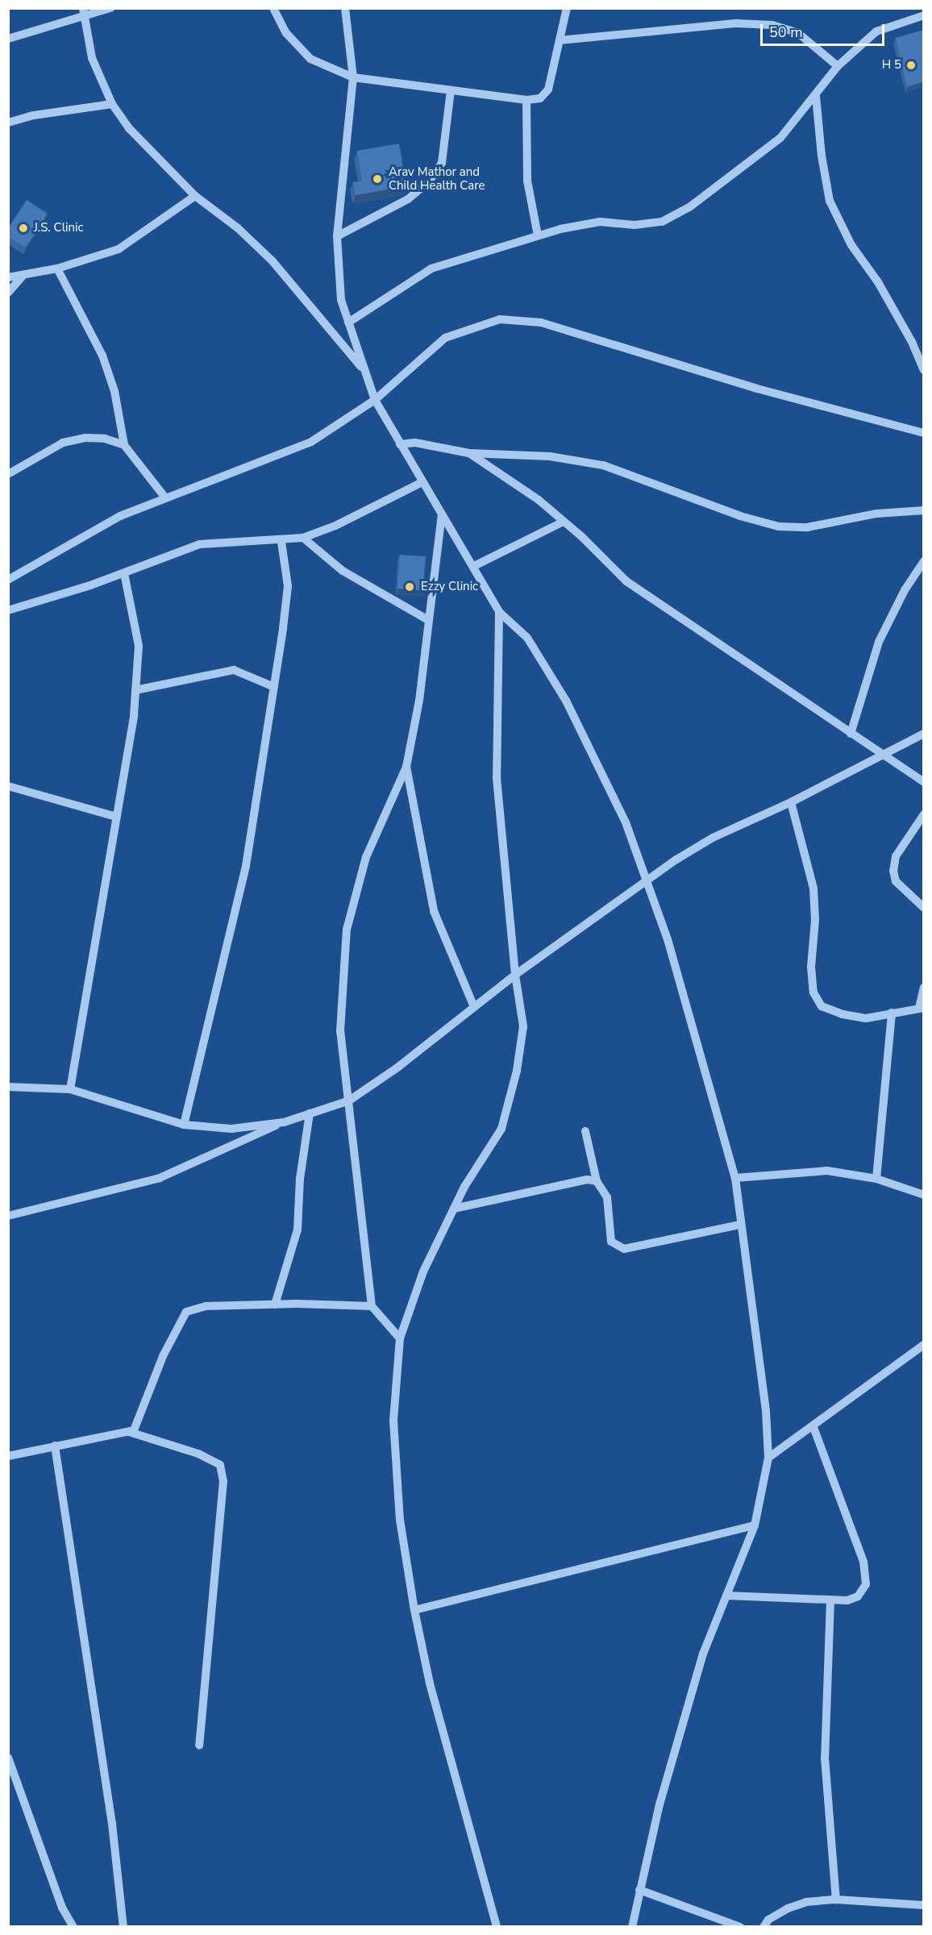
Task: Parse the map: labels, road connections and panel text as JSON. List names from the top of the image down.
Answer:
{
  "places": [
    "H 5",
    "Arav Mathor and Child Health Care",
    "J.S. Clinic",
    "Ezzy Clinic"
  ],
  "scale_bar": "50 m"
}
